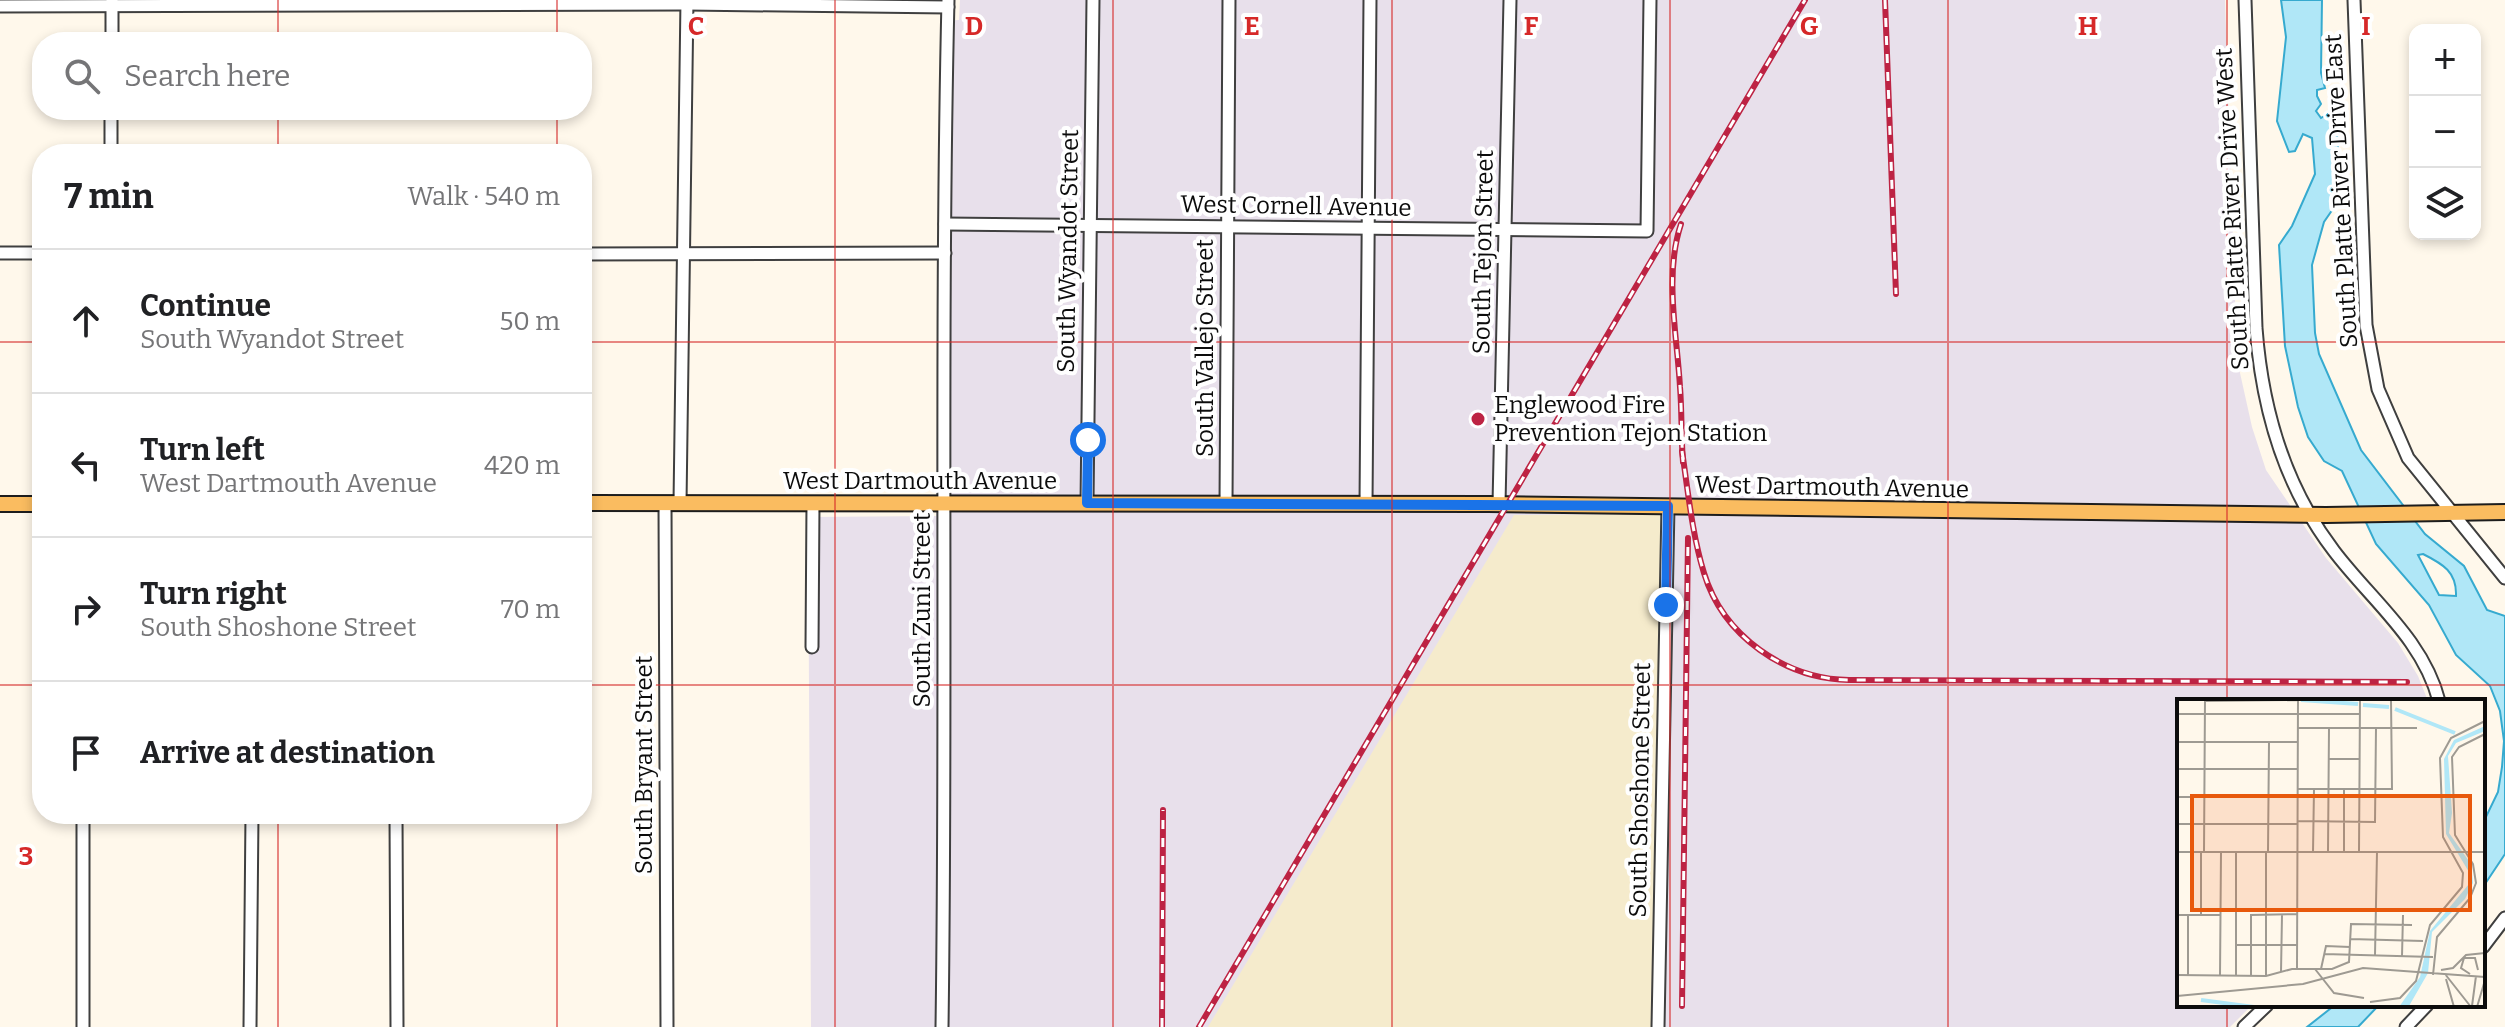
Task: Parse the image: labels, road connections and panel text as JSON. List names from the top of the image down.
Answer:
{
  "streets": {
    "main road": ["West Dartmouth Avenue"],
    "street": [
      "South Platte River Drive East",
      "West Cornell Avenue",
      "South Platte River Drive West",
      "South Wyandot Street",
      "South Tejon Street",
      "South Vallejo Street",
      "South Zuni Street",
      "South Bryant Street",
      "South Shoshone Street"
    ]
  },
  "crossings": [
    ["South Platte River Drive East", "West Dartmouth Avenue"],
    ["West Cornell Avenue", "South Wyandot Street"],
    ["West Cornell Avenue", "South Tejon Street"],
    ["West Cornell Avenue", "South Vallejo Street"],
    ["West Cornell Avenue", "South Zuni Street"],
    ["South Platte River Drive West", "West Dartmouth Avenue"],
    ["South Wyandot Street", "West Dartmouth Avenue"],
    ["South Tejon Street", "West Dartmouth Avenue"],
    ["South Vallejo Street", "West Dartmouth Avenue"],
    ["West Dartmouth Avenue", "South Zuni Street"],
    ["West Dartmouth Avenue", "South Bryant Street"],
    ["West Dartmouth Avenue", "South Shoshone Street"]
  ],
  "places": ["Englewood Fire Prevention Tejon Station"],
  "page": {
    "map_buttons": ["+", "−"],
    "search": "Search here",
    "heading": ["7 min", "Walk · 540 m"],
    "list": [
      ["Continue", "South Wyandot Street", "50 m"],
      ["Turn left", "West Dartmouth Avenue", "420 m"],
      ["Turn right", "South Shoshone Street", "70 m"],
      "Arrive at destination"
    ]
  },
  "grid": {
    "columns": [
      "C",
      "D",
      "E",
      "F",
      "G",
      "H",
      "I"
    ],
    "rows": ["3"]
  }
}
